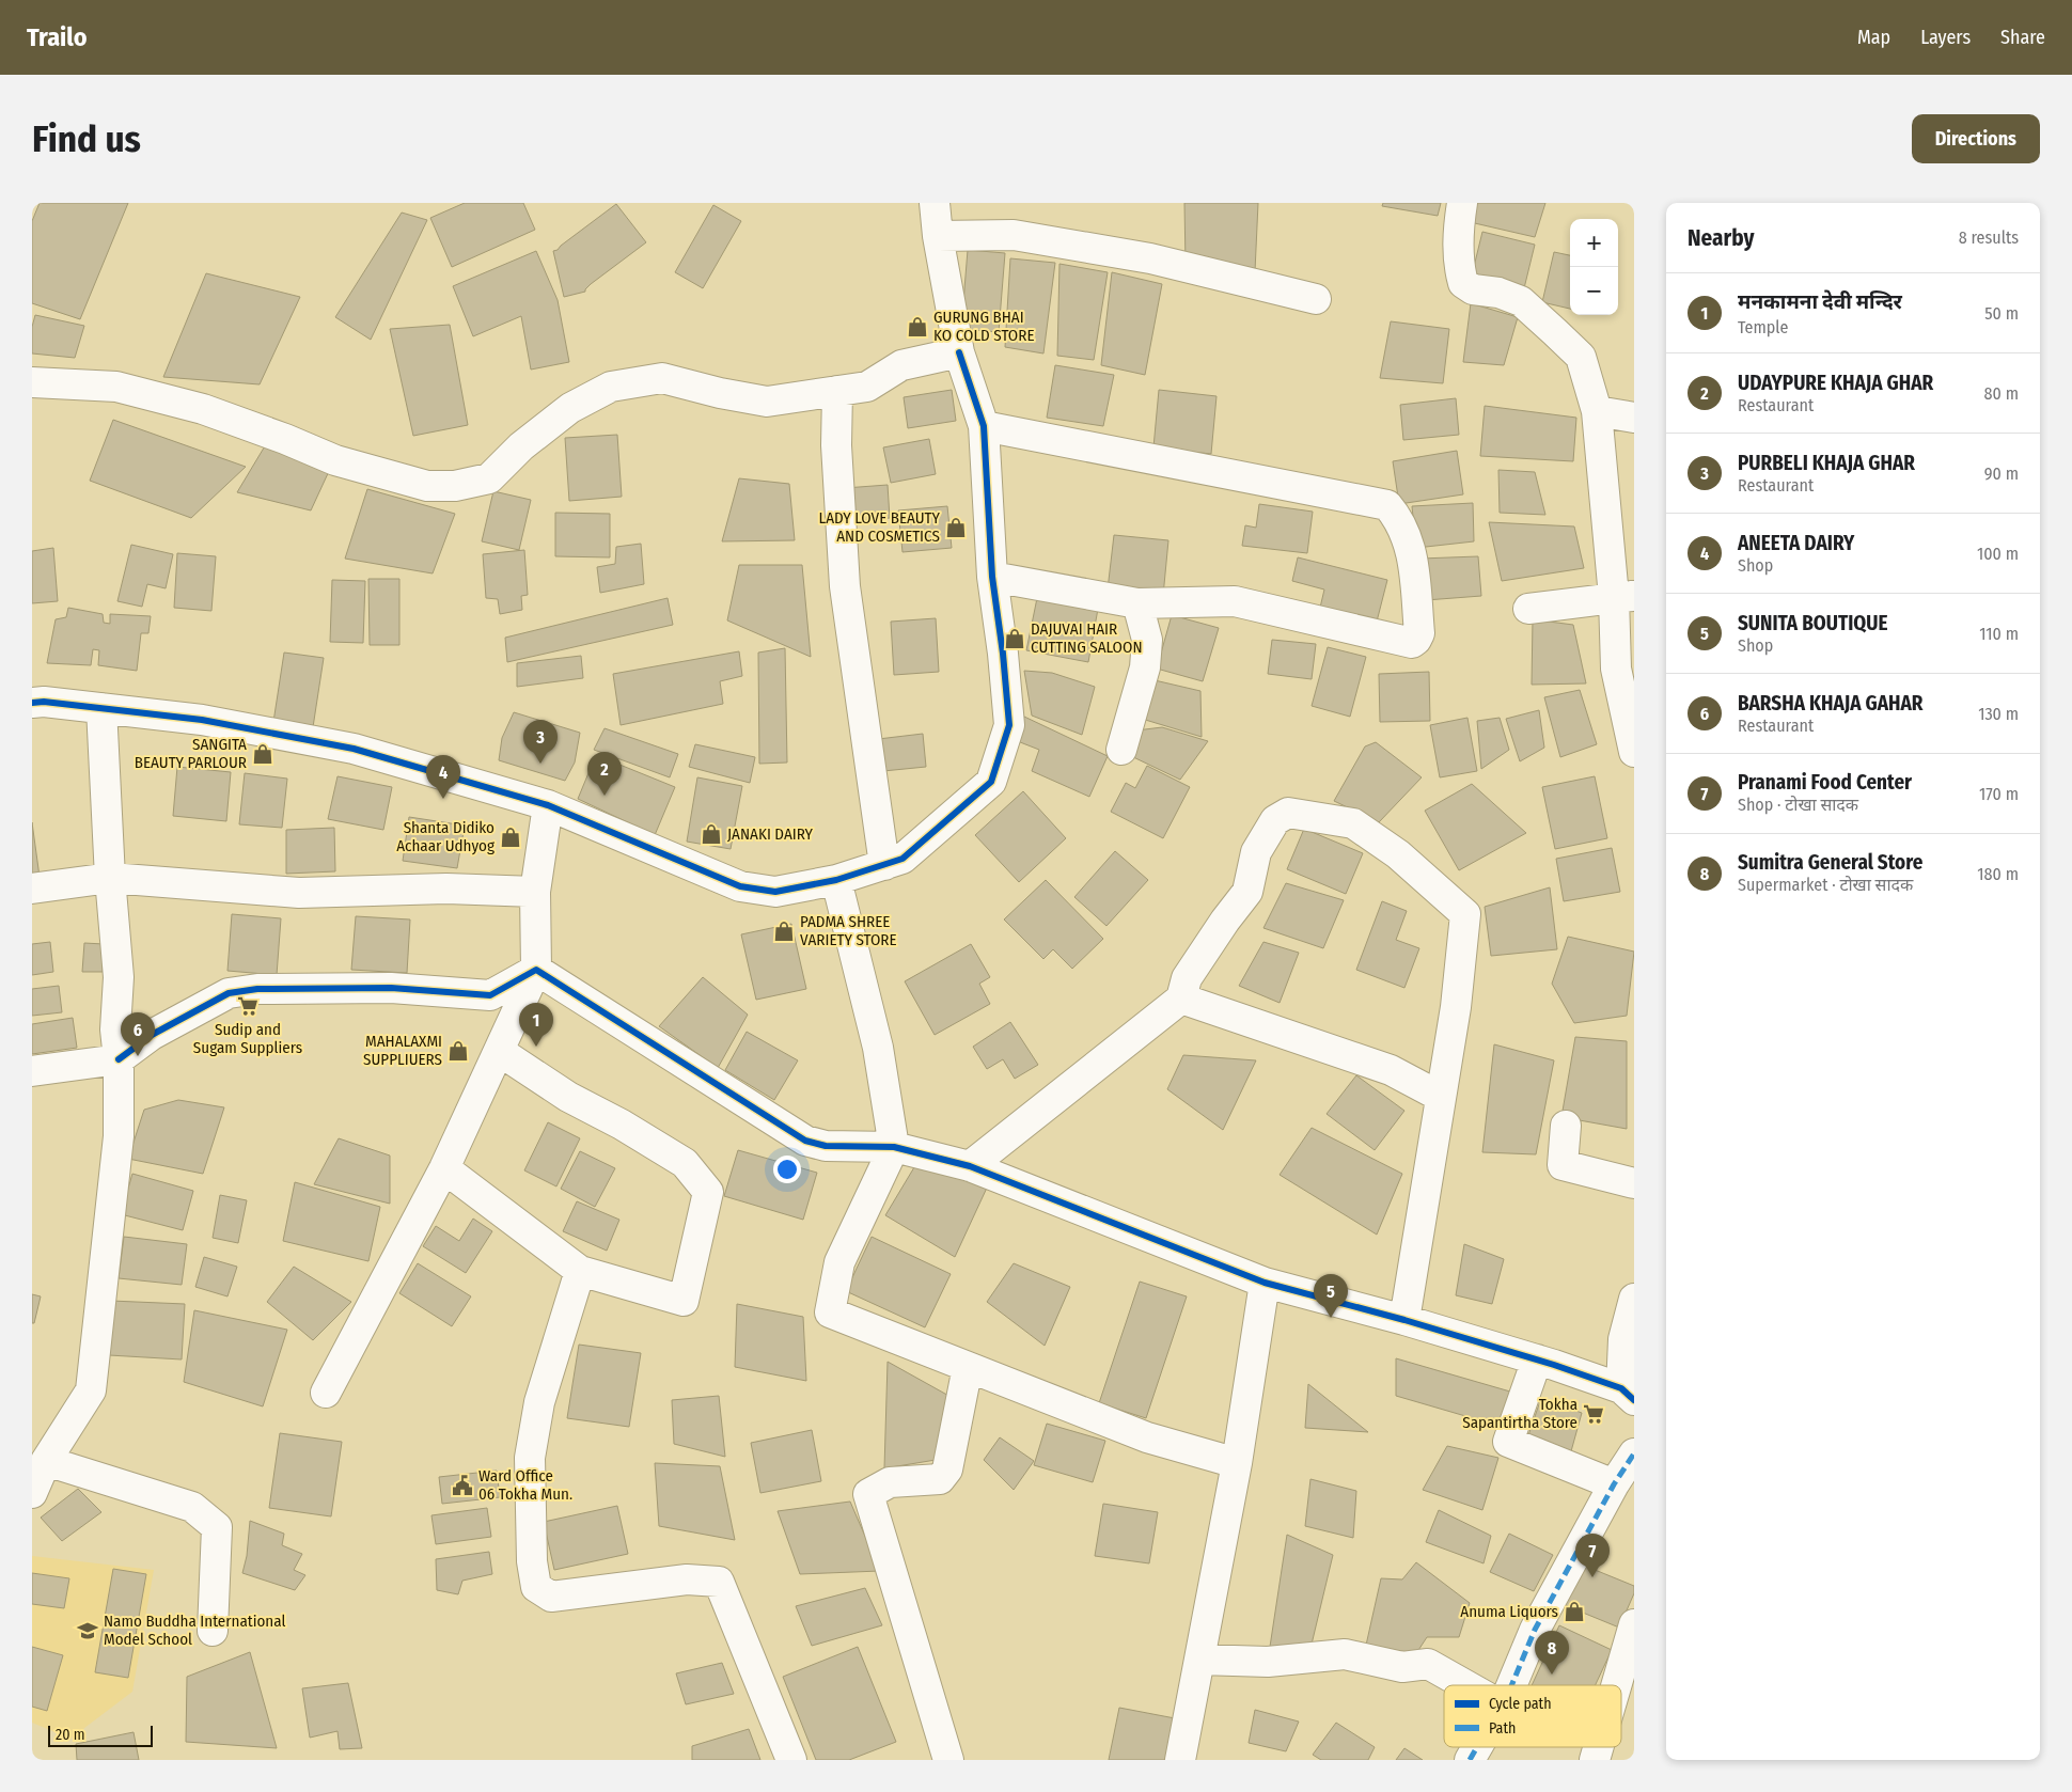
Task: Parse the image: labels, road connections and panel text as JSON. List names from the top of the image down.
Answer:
{
  "places": {
    "shop": [
      "GURUNG BHAI KO COLD STORE",
      "LADY LOVE BEAUTY AND COSMETICS",
      "DAJUVAI HAIR CUTTING SALOON",
      "SANGITA BEAUTY PARLOUR",
      "JANAKI DAIRY",
      "Shanta Didiko Achaar Udhyog",
      "PADMA SHREE VARIETY STORE",
      "MAHALAXMI SUPPLIUERS",
      "Anuma Liquors"
    ],
    "supermarket": ["Sudip and Sugam Suppliers", "Tokha Sapantirtha Store"],
    "public building": ["Ward Office 06 Tokha Mun."],
    "school or university": ["Namo Buddha International Model School"]
  },
  "legend": ["Cycle path", "Path"],
  "scale_bar": "20 m",
  "page": {
    "header": "Trailo",
    "nav": ["Map", "Layers", "Share"],
    "buttons": "Directions",
    "title": "Find us",
    "heading": ["Nearby", "8 results"],
    "map_buttons": ["+", "−"],
    "list": [
      {
        "mark": "1",
        "name": "मनकामना देवी मन्दिर",
        "note": "Temple",
        "value": "50 m"
      },
      {
        "mark": "2",
        "name": "UDAYPURE KHAJA GHAR",
        "note": "Restaurant",
        "value": "80 m"
      },
      {
        "mark": "3",
        "name": "PURBELI KHAJA GHAR",
        "note": "Restaurant",
        "value": "90 m"
      },
      {
        "mark": "4",
        "name": "ANEETA DAIRY",
        "note": "Shop",
        "value": "100 m"
      },
      {
        "mark": "5",
        "name": "SUNITA BOUTIQUE",
        "note": "Shop",
        "value": "110 m"
      },
      {
        "mark": "6",
        "name": "BARSHA KHAJA GAHAR",
        "note": "Restaurant",
        "value": "130 m"
      },
      {
        "mark": "7",
        "name": "Pranami Food Center",
        "note": "Shop · टोखा सादक",
        "value": "170 m"
      },
      {
        "mark": "8",
        "name": "Sumitra General Store",
        "note": "Supermarket · टोखा सादक",
        "value": "180 m"
      }
    ],
    "pins": [
      "3",
      "2",
      "4",
      "1",
      "6",
      "5",
      "7",
      "8"
    ],
    "scale": "20 m"
  }
}
